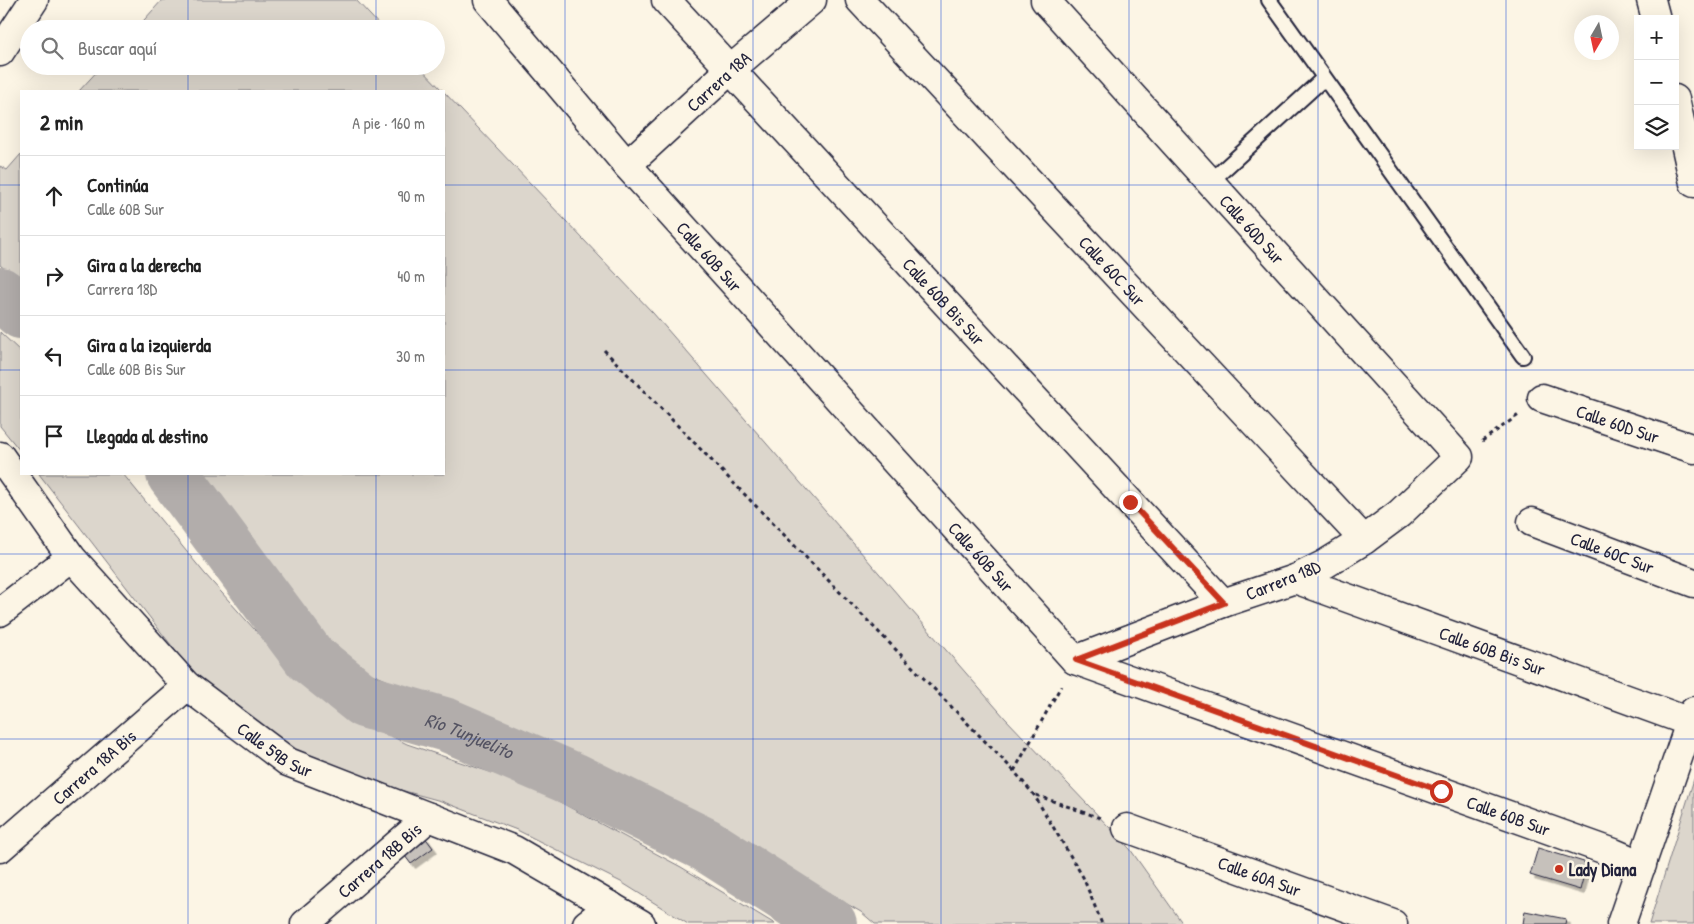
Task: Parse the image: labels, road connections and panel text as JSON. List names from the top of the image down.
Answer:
{
  "streets": {
    "main road": [
      "Carrera 18A",
      "Calle 60D Sur",
      "Calle 60B Sur",
      "Calle 60C Sur",
      "Calle 60B Bis Sur",
      "Carrera 18D",
      "Calle 59B Sur",
      "Carrera 18A Bis",
      "Carrera 18B Bis",
      "Calle 60A Sur"
    ]
  },
  "crossings": [
    ["Carrera 18A", "Calle 60B Sur"],
    ["Carrera 18A", "Calle 60B Bis Sur"],
    ["Calle 60D Sur", "Carrera 18D"],
    ["Calle 60B Sur", "Carrera 18D"],
    ["Calle 60C Sur", "Carrera 18D"],
    ["Calle 60B Bis Sur", "Carrera 18D"],
    ["Calle 59B Sur", "Carrera 18A Bis"],
    ["Calle 59B Sur", "Carrera 18B Bis"]
  ],
  "water": ["Río Tunjuelito"],
  "places": ["Lady Diana"],
  "north": "bottom",
  "page": {
    "map_buttons": ["+", "−"],
    "search": "Buscar aquí",
    "heading": ["2 min", "A pie · 160 m"],
    "list": [
      ["Continúa", "Calle 60B Sur", "90 m"],
      ["Gira a la derecha", "Carrera 18D", "40 m"],
      ["Gira a la izquierda", "Calle 60B Bis Sur", "30 m"],
      "Llegada al destino"
    ]
  }
}
